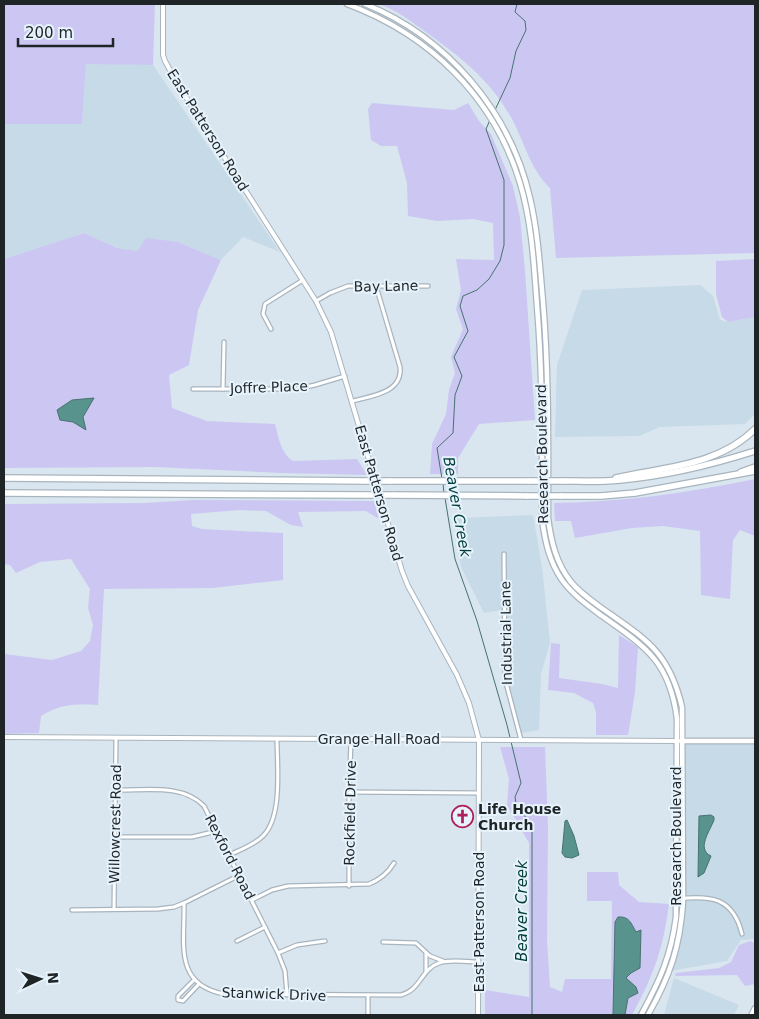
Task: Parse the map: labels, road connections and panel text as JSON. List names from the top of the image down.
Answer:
{
  "streets": {
    "main road": ["Research Boulevard", "Grange Hall Road"],
    "street": [
      "East Patterson Road",
      "Bay Lane",
      "Joffre Place",
      "Industrial Lane",
      "Rockfield Drive",
      "Willowcrest Road",
      "Rexford Road",
      "Stanwick Drive"
    ]
  },
  "crossings": [
    ["East Patterson Road", "Bay Lane"],
    ["East Patterson Road", "Joffre Place"],
    ["East Patterson Road", "Grange Hall Road"],
    ["East Patterson Road", "Stanwick Drive"],
    ["Research Boulevard", "Grange Hall Road"],
    ["Industrial Lane", "Grange Hall Road"],
    ["Grange Hall Road", "Rockfield Drive"],
    ["Grange Hall Road", "Willowcrest Road"],
    ["Willowcrest Road", "Rexford Road"],
    ["Rexford Road", "Stanwick Drive"]
  ],
  "water": ["Beaver Creek"],
  "places": {
    "church": ["Life House Church"]
  },
  "scale_bar": "200 m",
  "north": "right"
}
